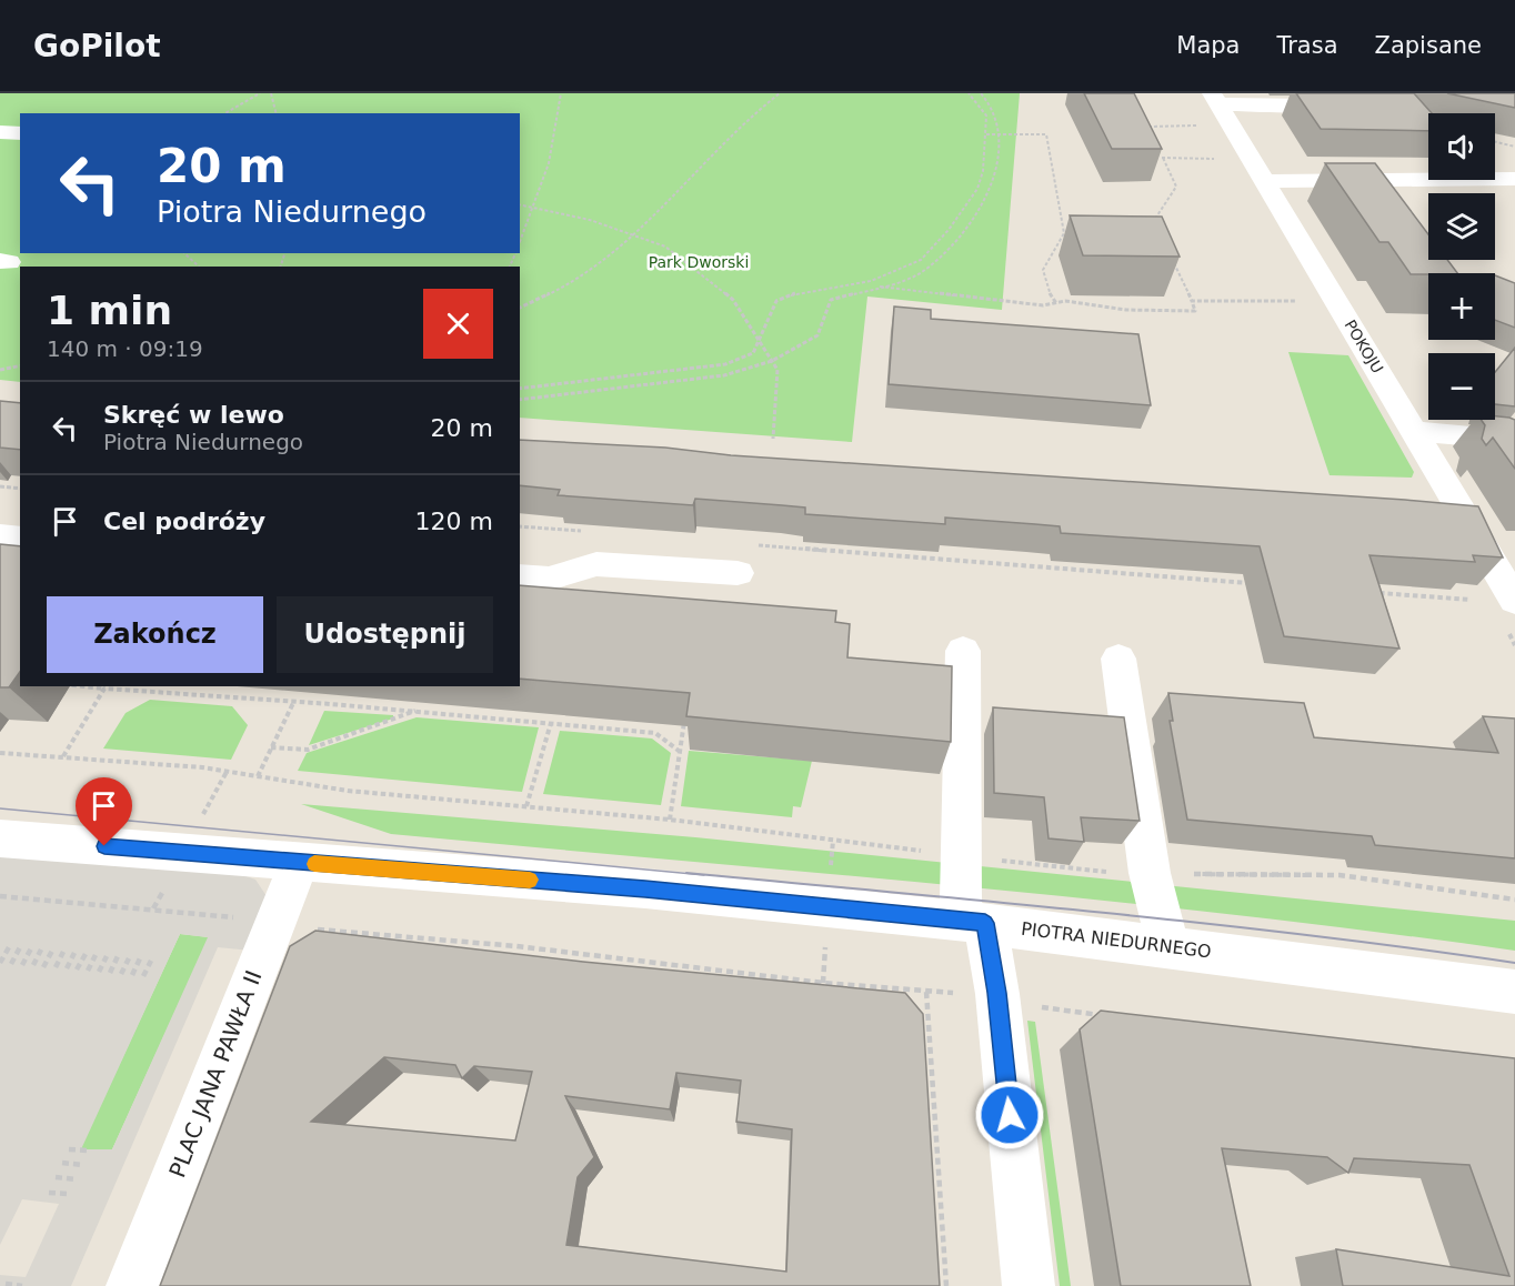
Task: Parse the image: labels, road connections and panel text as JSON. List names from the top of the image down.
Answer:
{
  "streets": {
    "street": ["POKOJU", "PIOTRA NIEDURNEGO", "PLAC JANA PAWŁA II"]
  },
  "crossings": [
    ["PIOTRA NIEDURNEGO", "PLAC JANA PAWŁA II"]
  ],
  "parks": ["Park Dworski"],
  "page": {
    "header": "GoPilot",
    "nav": ["Mapa", "Trasa", "Zapisane"],
    "map_buttons": ["+", "−"],
    "turn": ["20 m", "Piotra Niedurnego"],
    "heading": ["1 min", "140 m · 09:19"],
    "list": [
      {
        "name": "Skręć w lewo",
        "note": "Piotra Niedurnego",
        "value": "20 m"
      },
      {
        "name": "Cel podróży",
        "value": "120 m"
      }
    ],
    "buttons": ["Zakończ", "Udostępnij"]
  }
}
